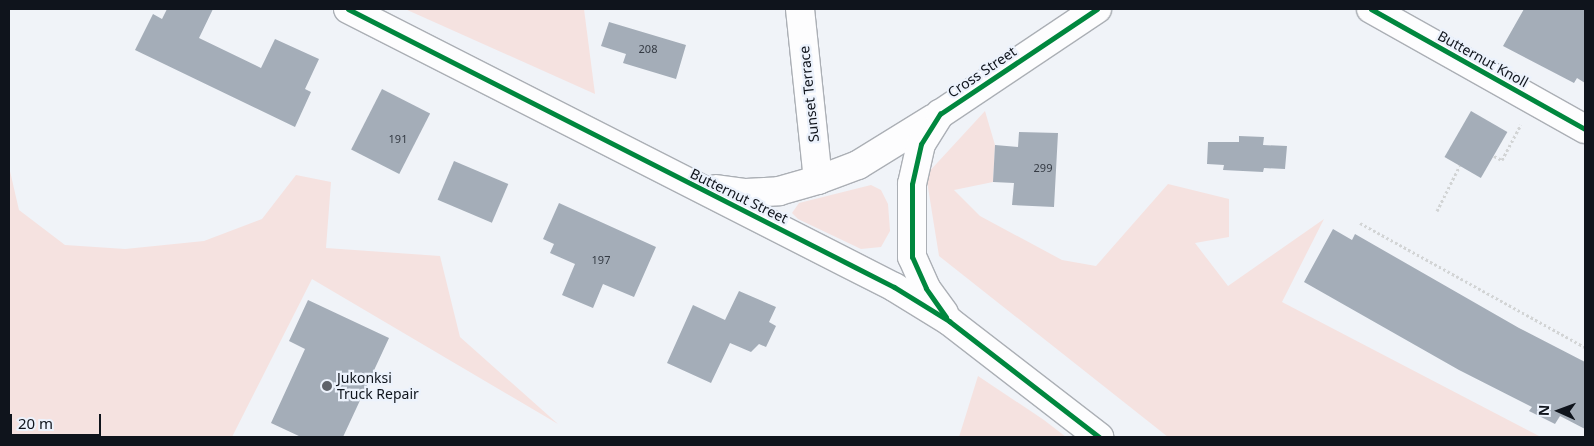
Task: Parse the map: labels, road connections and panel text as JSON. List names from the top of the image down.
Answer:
{
  "streets": {
    "street": [
      "Butternut Knoll",
      "Cross Street",
      "Sunset Terrace",
      "Butternut Street"
    ]
  },
  "crossings": [
    ["Cross Street", "Sunset Terrace"],
    ["Cross Street", "Butternut Street"]
  ],
  "places": ["Jukonksi Truck Repair"],
  "house_numbers": [
    "208",
    "191",
    "299",
    "197"
  ],
  "scale_bar": "20 m",
  "north": "left"
}
